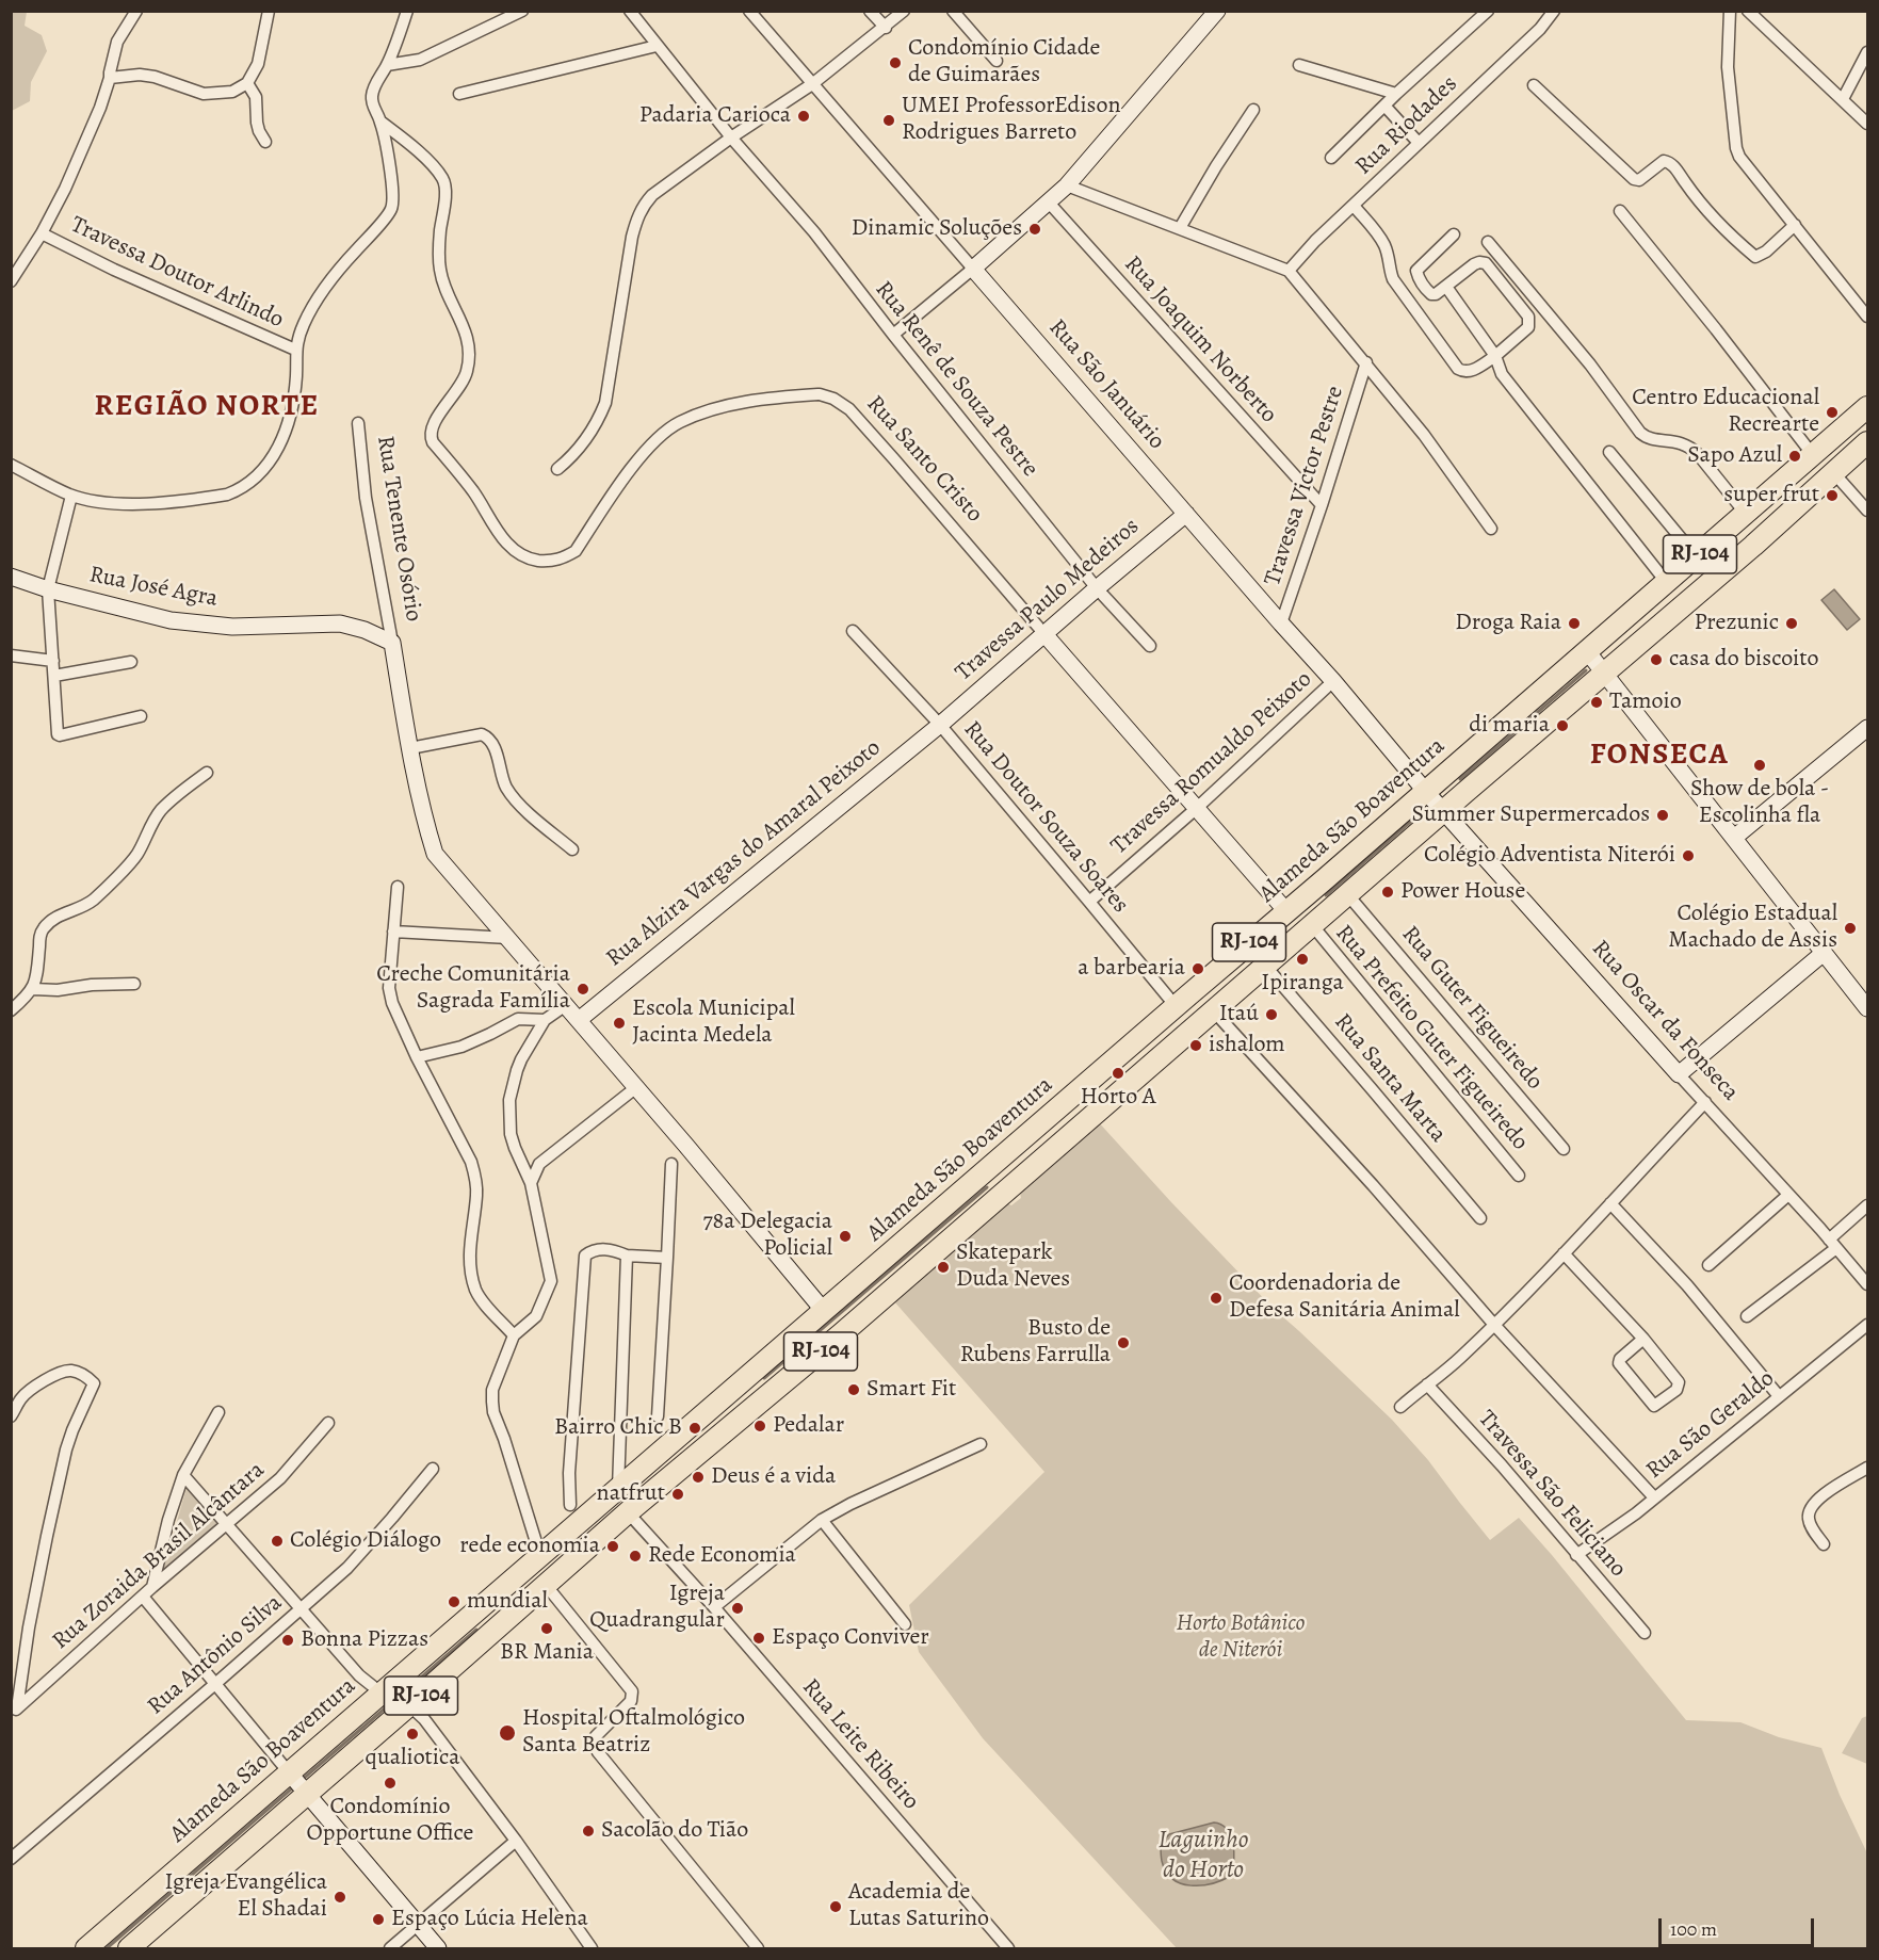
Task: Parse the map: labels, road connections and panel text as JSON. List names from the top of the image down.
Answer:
{
  "streets": {
    "highway": ["RJ-104", "Alameda São Boaventura"],
    "street": [
      "Rua Riodades",
      "Travessa Doutor Arlindo",
      "Rua Joaquim Norberto",
      "Rua Renê de Souza Pestre",
      "Rua São Januário",
      "Rua Santo Cristo",
      "Travessa Victor Pestre",
      "Rua Tenente Osório",
      "Rua José Agra",
      "Travessa Paulo Medeiros",
      "Travessa Romualdo Peixoto",
      "Rua Doutor Souza Soares",
      "Rua Alzira Vargas do Amaral Peixoto",
      "Rua Guter Figueiredo",
      "Rua Oscar da Fonseca",
      "Rua Prefeito Guter Figueiredo",
      "Rua Santa Marta",
      "Rua São Geraldo",
      "Travessa São Feliciano",
      "Rua Zoraida Brasil Alcântara",
      "Rua Antônio Silva",
      "Rua Leite Ribeiro"
    ]
  },
  "crossings": [
    ["Rua Joaquim Norberto", "Travessa Victor Pestre"],
    ["Rua Renê de Souza Pestre", "Travessa Paulo Medeiros"],
    ["Rua São Januário", "Travessa Victor Pestre"],
    ["Rua São Januário", "Travessa Paulo Medeiros"],
    ["Rua São Januário", "Travessa Romualdo Peixoto"],
    ["Rua São Januário", "Alameda São Boaventura"],
    ["Rua São Januário", "Rua Oscar da Fonseca"],
    ["Rua Santo Cristo", "Travessa Paulo Medeiros"],
    ["Rua Santo Cristo", "Travessa Romualdo Peixoto"],
    ["Rua Santo Cristo", "Alameda São Boaventura"],
    ["Rua Tenente Osório", "Rua José Agra"],
    ["Rua Tenente Osório", "Alameda São Boaventura"],
    ["Rua Tenente Osório", "Rua Alzira Vargas do Amaral Peixoto"],
    ["RJ-104", "Rua Guter Figueiredo"],
    ["RJ-104", "Rua Oscar da Fonseca"],
    ["RJ-104", "Rua Prefeito Guter Figueiredo"],
    ["RJ-104", "Rua Santa Marta"],
    ["RJ-104", "Rua Leite Ribeiro"],
    ["Travessa Paulo Medeiros", "Rua Doutor Souza Soares"],
    ["Travessa Paulo Medeiros", "Rua Alzira Vargas do Amaral Peixoto"],
    ["Travessa Romualdo Peixoto", "Rua Doutor Souza Soares"],
    ["Rua Doutor Souza Soares", "Alameda São Boaventura"],
    ["Rua Doutor Souza Soares", "Rua Alzira Vargas do Amaral Peixoto"],
    ["Alameda São Boaventura", "Rua Oscar da Fonseca"],
    ["Rua São Geraldo", "Travessa São Feliciano"]
  ],
  "districts": ["REGIÃO NORTE", "FONSECA"],
  "water": ["Laguinho do Horto"],
  "parks": ["Horto Botânico de Niterói"],
  "places": [
    "Condomínio Cidade de Guimarães",
    "Padaria Carioca",
    "UMEI ProfessorEdison Rodrigues Barreto",
    "Dinamic Soluções",
    "Centro Educacional Recrearte",
    "Sapo Azul",
    "super frut",
    "Droga Raia",
    "Prezunic",
    "casa do biscoito",
    "Tamoio",
    "di maria",
    "Show de bola - Escolinha fla",
    "Summer Supermercados",
    "Colégio Adventista Niterói",
    "Power House",
    "Colégio Estadual Machado de Assis",
    "Ipiranga",
    "a barbearia",
    "Creche Comunitária Sagrada Família",
    "Itaú",
    "Escola Municipal Jacinta Medela",
    "ishalom",
    "Horto A",
    "78a Delegacia Policial",
    "Skatepark Duda Neves",
    "Coordenadoria de Defesa Sanitária Animal",
    "Busto de Rubens Farrulla",
    "Smart Fit",
    "Pedalar",
    "Bairro Chic B",
    "Deus é a vida",
    "natfrut",
    "Colégio Diálogo",
    "rede economia",
    "Rede Economia",
    "mundial",
    "Igreja Quadrangular",
    "BR Mania",
    "Espaço Conviver",
    "Bonna Pizzas",
    "Hospital Oftalmológico Santa Beatriz",
    "qualiotica",
    "Condomínio Opportune Office",
    "Sacolão do Tião",
    "Igreja Evangélica El Shadai",
    "Academia de Lutas Saturino",
    "Espaço Lúcia Helena"
  ],
  "scale_bar": "100 m"
}
